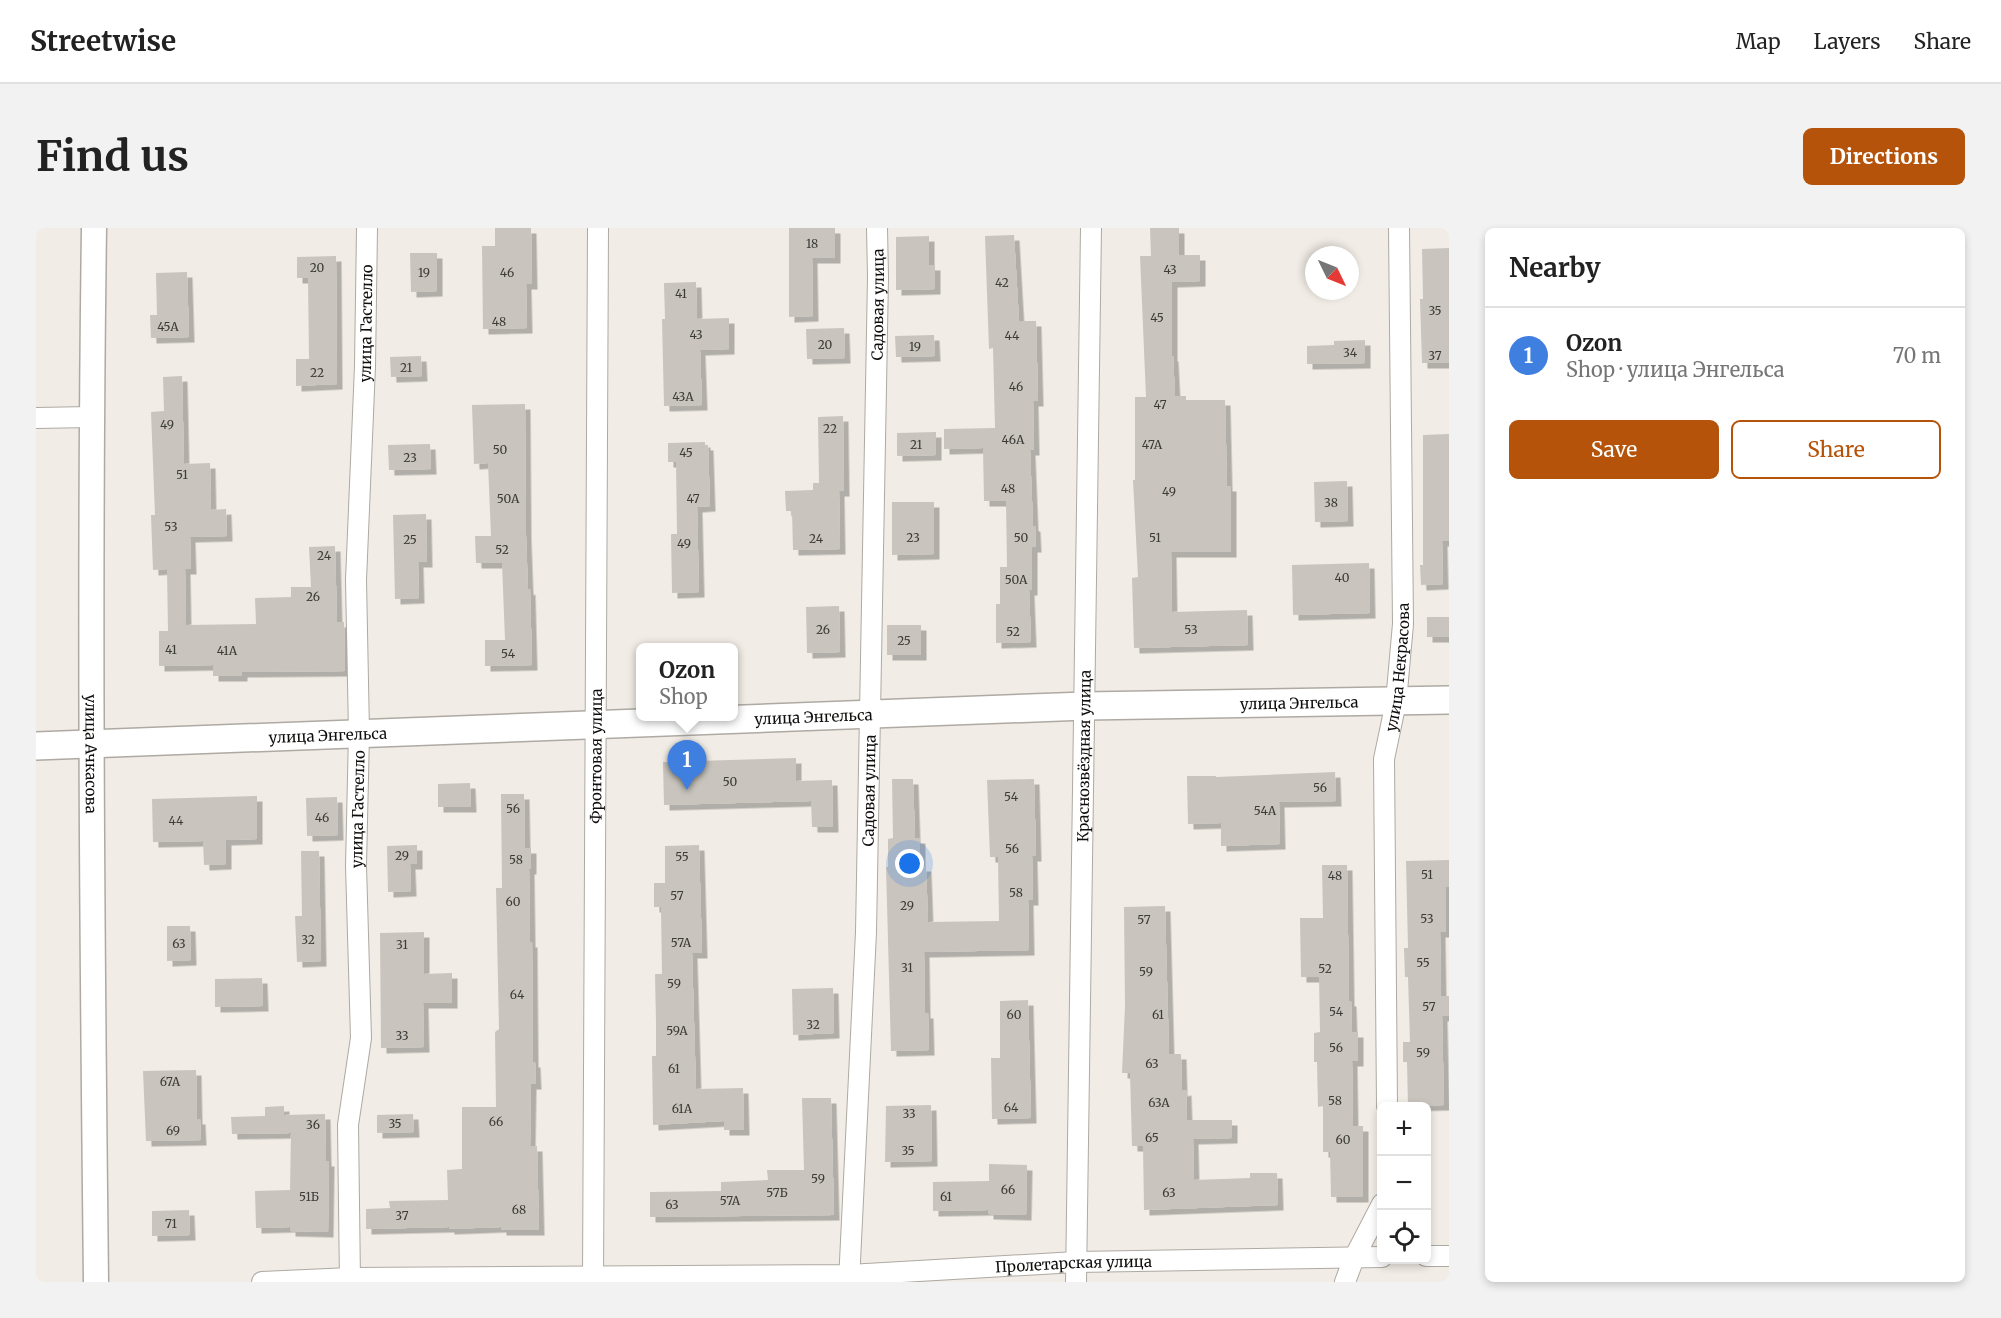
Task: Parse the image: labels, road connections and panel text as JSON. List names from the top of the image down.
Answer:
{
  "streets": {
    "main road": ["улица Энгельса"],
    "street": [
      "Садовая улица",
      "улица Гастелло",
      "улица Некрасова",
      "улица Ачкасова",
      "Фронтовая улица",
      "Краснозвёздная улица",
      "Пролетарская улица"
    ]
  },
  "crossings": [
    ["Садовая улица", "улица Энгельса"],
    ["Садовая улица", "Пролетарская улица"],
    ["улица Гастелло", "улица Энгельса"],
    ["улица Гастелло", "Пролетарская улица"],
    ["улица Некрасова", "улица Энгельса"],
    ["улица Энгельса", "улица Ачкасова"],
    ["улица Энгельса", "Фронтовая улица"],
    ["улица Энгельса", "Краснозвёздная улица"],
    ["Фронтовая улица", "Пролетарская улица"],
    ["Краснозвёздная улица", "Пролетарская улица"]
  ],
  "house_numbers": [
    "18",
    "20",
    "43",
    "19",
    "46",
    "42",
    "41",
    "35",
    "45",
    "48",
    "45А",
    "43",
    "44",
    "20",
    "19",
    "34",
    "37",
    "21",
    "22",
    "46",
    "43А",
    "47",
    "49",
    "22",
    "46А",
    "21",
    "47А",
    "50",
    "45",
    "23",
    "51",
    "48",
    "49",
    "50А",
    "47",
    "38",
    "53",
    "23",
    "50",
    "51",
    "24",
    "25",
    "49",
    "52",
    "24",
    "40",
    "50А",
    "26",
    "26",
    "53",
    "52",
    "25",
    "41",
    "41А",
    "54",
    "50",
    "56",
    "54",
    "56",
    "54А",
    "46",
    "44",
    "56",
    "29",
    "55",
    "58",
    "51",
    "48",
    "58",
    "57",
    "60",
    "29",
    "53",
    "57",
    "32",
    "57А",
    "63",
    "31",
    "55",
    "31",
    "52",
    "59",
    "59",
    "64",
    "57",
    "54",
    "60",
    "61",
    "32",
    "59А",
    "33",
    "56",
    "59",
    "63",
    "61",
    "67А",
    "58",
    "63А",
    "64",
    "61А",
    "33",
    "66",
    "35",
    "36",
    "69",
    "65",
    "60",
    "35",
    "59",
    "66",
    "57Б",
    "63",
    "51Б",
    "61",
    "57А",
    "63",
    "68",
    "37",
    "71"
  ],
  "north": "bottom right",
  "page": {
    "header": "Streetwise",
    "nav": ["Map", "Layers", "Share"],
    "buttons": [
      "Directions",
      ["Save", "Share"]
    ],
    "title": "Find us",
    "heading": "Nearby",
    "list": [
      {
        "mark": "1",
        "name": "Ozon",
        "note": "Shop · улица Энгельса",
        "value": "70 m"
      }
    ],
    "popup": ["Ozon", "Shop"],
    "pins": "1",
    "map_buttons": ["+", "−"]
  }
}
